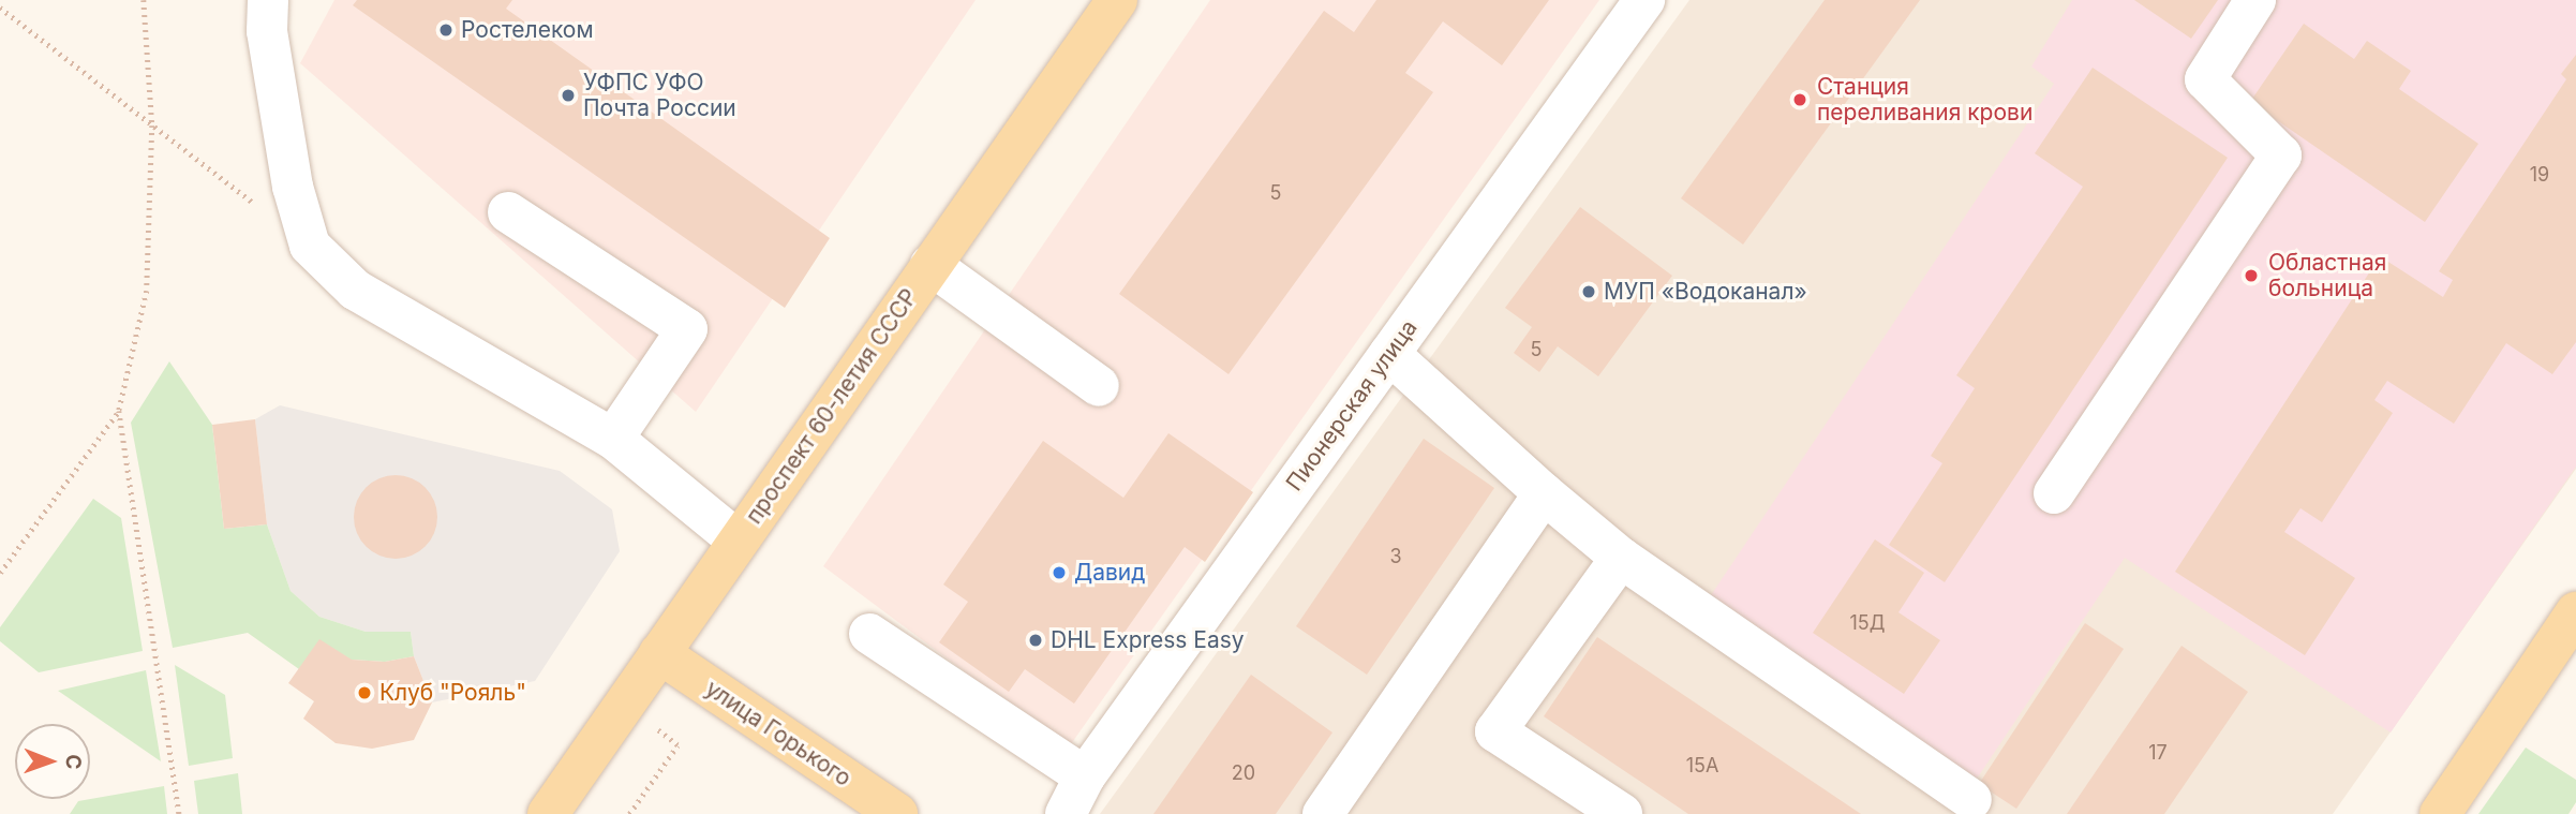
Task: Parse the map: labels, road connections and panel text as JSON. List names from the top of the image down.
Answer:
{
  "streets": {
    "main road": ["проспект 60-летия СССР", "улица Горького"],
    "street": ["Пионерская улица"]
  },
  "crossings": [
    ["проспект 60-летия СССР", "улица Горького"]
  ],
  "places": [
    "Ростелеком",
    "УФПС УФО Почта России",
    "Станция переливания крови",
    "Областная больница",
    "МУП «Водоканал»",
    "Давид",
    "DHL Express Easy",
    "Клуб \"Рояль\""
  ],
  "house_numbers": [
    "19",
    "5",
    "5",
    "3",
    "15Д",
    "17",
    "15А",
    "20"
  ],
  "north": "right"
}
